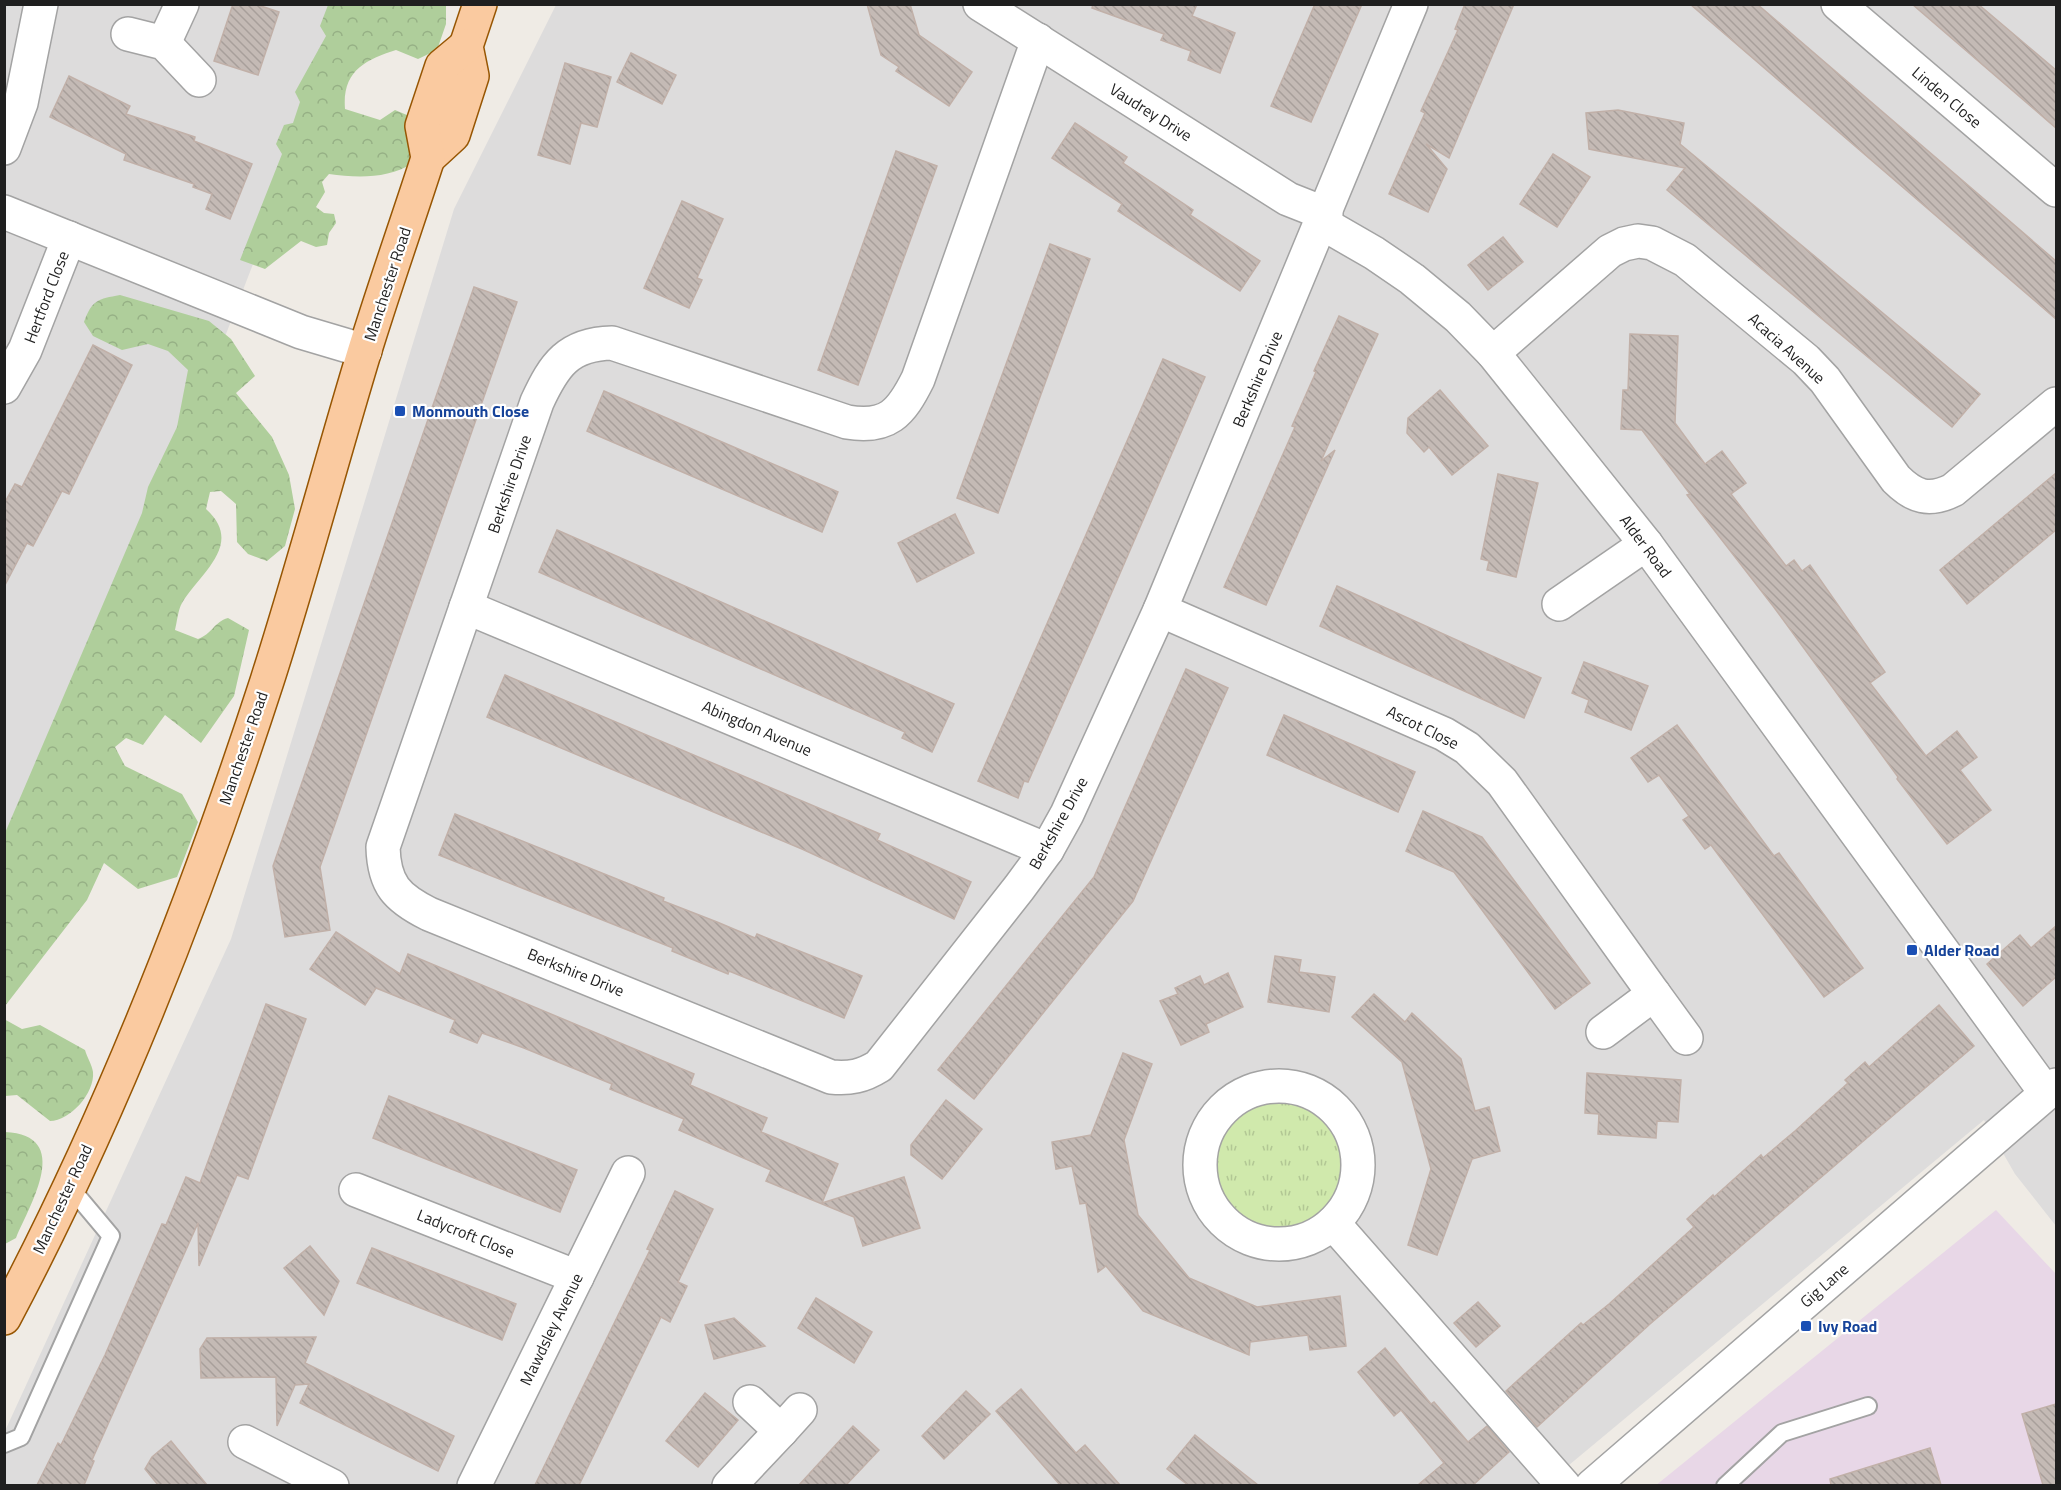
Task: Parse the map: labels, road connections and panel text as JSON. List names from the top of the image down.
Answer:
{
  "streets": {
    "main road": ["Manchester Road"],
    "street": [
      "Linden Close",
      "Vaudrey Drive",
      "Hertford Close",
      "Acacia Avenue",
      "Berkshire Drive",
      "Alder Road",
      "Ascot Close",
      "Abingdon Avenue",
      "Ladycroft Close",
      "Gig Lane",
      "Mawdsley Avenue"
    ]
  },
  "crossings": [
    ["Vaudrey Drive", "Berkshire Drive"],
    ["Vaudrey Drive", "Alder Road"],
    ["Acacia Avenue", "Alder Road"],
    ["Berkshire Drive", "Alder Road"],
    ["Berkshire Drive", "Ascot Close"],
    ["Berkshire Drive", "Abingdon Avenue"],
    ["Alder Road", "Gig Lane"],
    ["Ladycroft Close", "Mawdsley Avenue"]
  ],
  "places": {
    "transit": ["Monmouth Close", "Alder Road", "Ivy Road"]
  }
}
